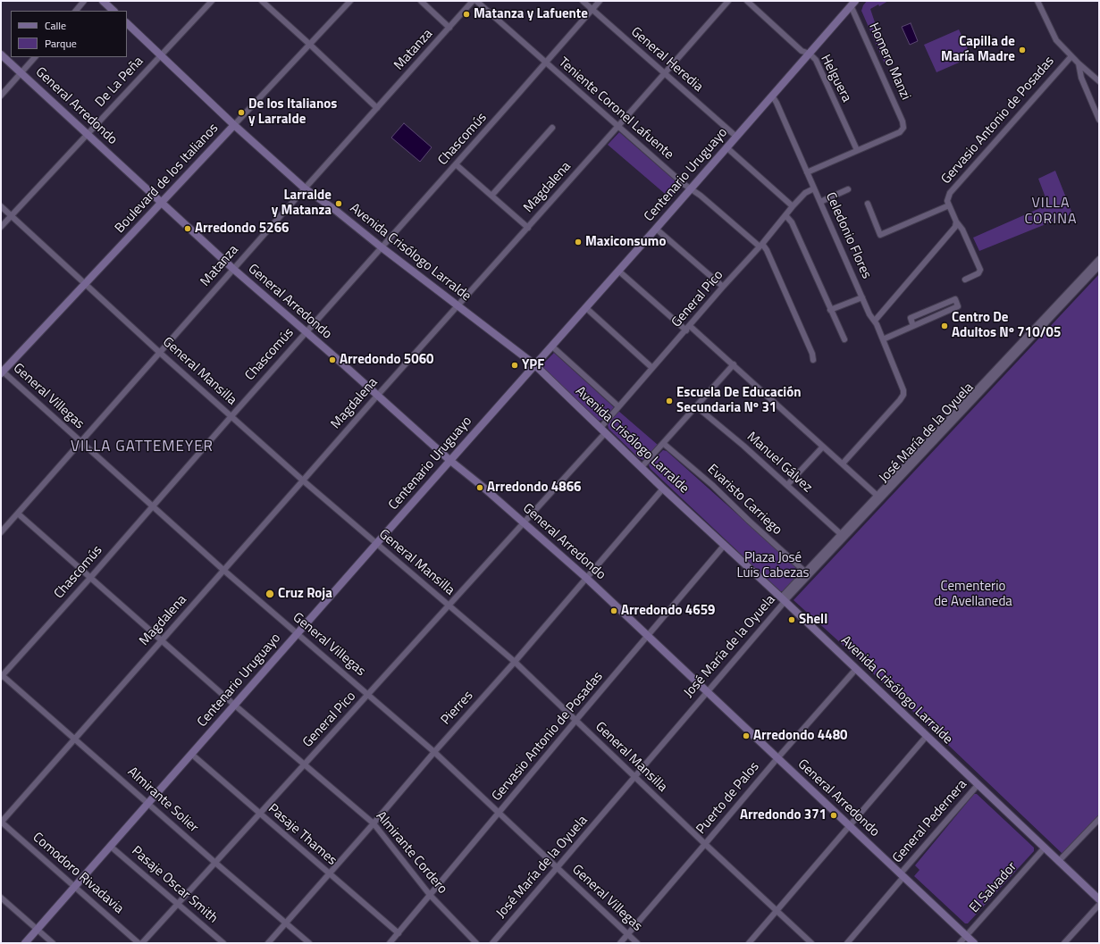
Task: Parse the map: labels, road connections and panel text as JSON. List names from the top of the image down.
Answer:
{
  "streets": {
    "street": [
      "Matanza",
      "General Heredia",
      "Homero Manzi",
      "Helguera",
      "De La Peña",
      "General Arredondo",
      "Teniente Coronel Lafuente",
      "Gervasio Antonio de Posadas",
      "Chascomús",
      "Centenario Uruguayo",
      "Boulevard de los Italianos",
      "Magdalena",
      "Celedonio Flores",
      "Avenida Crisólogo Larralde",
      "General Pico",
      "General Mansilla",
      "General Villegas",
      "José María de la Oyuela",
      "Manuel Gálvez",
      "Evaristo Carriego",
      "Pierres",
      "Puerto de Palos",
      "Almirante Solier",
      "General Pedernera",
      "Pasaje Thames",
      "Almirante Cordero",
      "Comodoro Rivadavia",
      "Pasaje Oscar Smith",
      "El Salvador"
    ]
  },
  "crossings": [
    ["Matanza", "General Arredondo"],
    ["Matanza", "Avenida Crisólogo Larralde"],
    ["Matanza", "General Mansilla"],
    ["Matanza", "General Villegas"],
    ["Matanza", "Almirante Cordero"],
    ["General Heredia", "Chascomús"],
    ["General Heredia", "Centenario Uruguayo"],
    ["General Heredia", "Magdalena"],
    ["Homero Manzi", "Helguera"],
    ["Homero Manzi", "Centenario Uruguayo"],
    ["Helguera", "Centenario Uruguayo"],
    ["De La Peña", "General Arredondo"],
    ["De La Peña", "Avenida Crisólogo Larralde"],
    ["De La Peña", "General Mansilla"],
    ["General Arredondo", "Gervasio Antonio de Posadas"],
    ["General Arredondo", "Chascomús"],
    ["General Arredondo", "Centenario Uruguayo"],
    ["General Arredondo", "Boulevard de los Italianos"],
    ["General Arredondo", "Magdalena"],
    ["General Arredondo", "General Pico"],
    ["General Arredondo", "José María de la Oyuela"],
    ["General Arredondo", "Pierres"],
    ["General Arredondo", "Puerto de Palos"],
    ["General Arredondo", "General Pedernera"],
    ["General Arredondo", "El Salvador"],
    ["Teniente Coronel Lafuente", "Chascomús"],
    ["Teniente Coronel Lafuente", "Centenario Uruguayo"],
    ["Teniente Coronel Lafuente", "Magdalena"],
    ["Teniente Coronel Lafuente", "General Pico"],
    ["Gervasio Antonio de Posadas", "Avenida Crisólogo Larralde"],
    ["Gervasio Antonio de Posadas", "General Mansilla"],
    ["Gervasio Antonio de Posadas", "General Villegas"],
    ["Gervasio Antonio de Posadas", "Pasaje Thames"],
    ["Gervasio Antonio de Posadas", "Almirante Cordero"],
    ["Chascomús", "Avenida Crisólogo Larralde"],
    ["Chascomús", "General Mansilla"],
    ["Chascomús", "General Villegas"],
    ["Chascomús", "Almirante Solier"],
    ["Chascomús", "Almirante Cordero"],
    ["Centenario Uruguayo", "Celedonio Flores"],
    ["Centenario Uruguayo", "Avenida Crisólogo Larralde"],
    ["Centenario Uruguayo", "General Mansilla"],
    ["Centenario Uruguayo", "General Villegas"],
    ["Centenario Uruguayo", "Almirante Solier"],
    ["Centenario Uruguayo", "Pasaje Thames"],
    ["Centenario Uruguayo", "Almirante Cordero"],
    ["Centenario Uruguayo", "Comodoro Rivadavia"],
    ["Centenario Uruguayo", "Pasaje Oscar Smith"],
    ["Boulevard de los Italianos", "Avenida Crisólogo Larralde"],
    ["Boulevard de los Italianos", "General Mansilla"],
    ["Boulevard de los Italianos", "General Villegas"],
    ["Magdalena", "Avenida Crisólogo Larralde"],
    ["Magdalena", "General Mansilla"],
    ["Magdalena", "General Villegas"],
    ["Magdalena", "Almirante Solier"],
    ["Magdalena", "Almirante Cordero"],
    ["Magdalena", "Comodoro Rivadavia"],
    ["Celedonio Flores", "General Pico"],
    ["Avenida Crisólogo Larralde", "General Pico"],
    ["Avenida Crisólogo Larralde", "José María de la Oyuela"],
    ["Avenida Crisólogo Larralde", "Pierres"],
    ["Avenida Crisólogo Larralde", "Puerto de Palos"],
    ["Avenida Crisólogo Larralde", "General Pedernera"],
    ["Avenida Crisólogo Larralde", "El Salvador"],
    ["General Pico", "General Mansilla"],
    ["General Pico", "General Villegas"],
    ["General Pico", "Almirante Solier"],
    ["General Pico", "Pasaje Thames"],
    ["General Pico", "Almirante Cordero"],
    ["General Pico", "Pasaje Oscar Smith"],
    ["General Mansilla", "José María de la Oyuela"],
    ["General Mansilla", "Pierres"],
    ["General Mansilla", "Puerto de Palos"],
    ["General Villegas", "José María de la Oyuela"],
    ["General Villegas", "Pierres"],
    ["General Villegas", "Puerto de Palos"],
    ["José María de la Oyuela", "Manuel Gálvez"],
    ["José María de la Oyuela", "Evaristo Carriego"],
    ["Pierres", "Almirante Solier"],
    ["Pierres", "Pasaje Thames"],
    ["Pierres", "Almirante Cordero"]
  ],
  "districts": ["VILLA CORINA", "VILLA GATTEMEYER"],
  "parks": ["Plaza José Luis Cabezas", "Cementerio de Avellaneda"],
  "places": [
    "Matanza y Lafuente",
    "Capilla de María Madre",
    "De los Italianos y Larralde",
    "Larralde y Matanza",
    "Arredondo 5266",
    "Maxiconsumo",
    "Centro De Adultos Nº 710/05",
    "Arredondo 5060",
    "YPF",
    "Escuela De Educación Secundaria Nº 31",
    "Arredondo 4866",
    "Cruz Roja",
    "Arredondo 4659",
    "Shell",
    "Arredondo 4480",
    "Arredondo 371"
  ],
  "legend": ["Calle", "Parque"]
}
